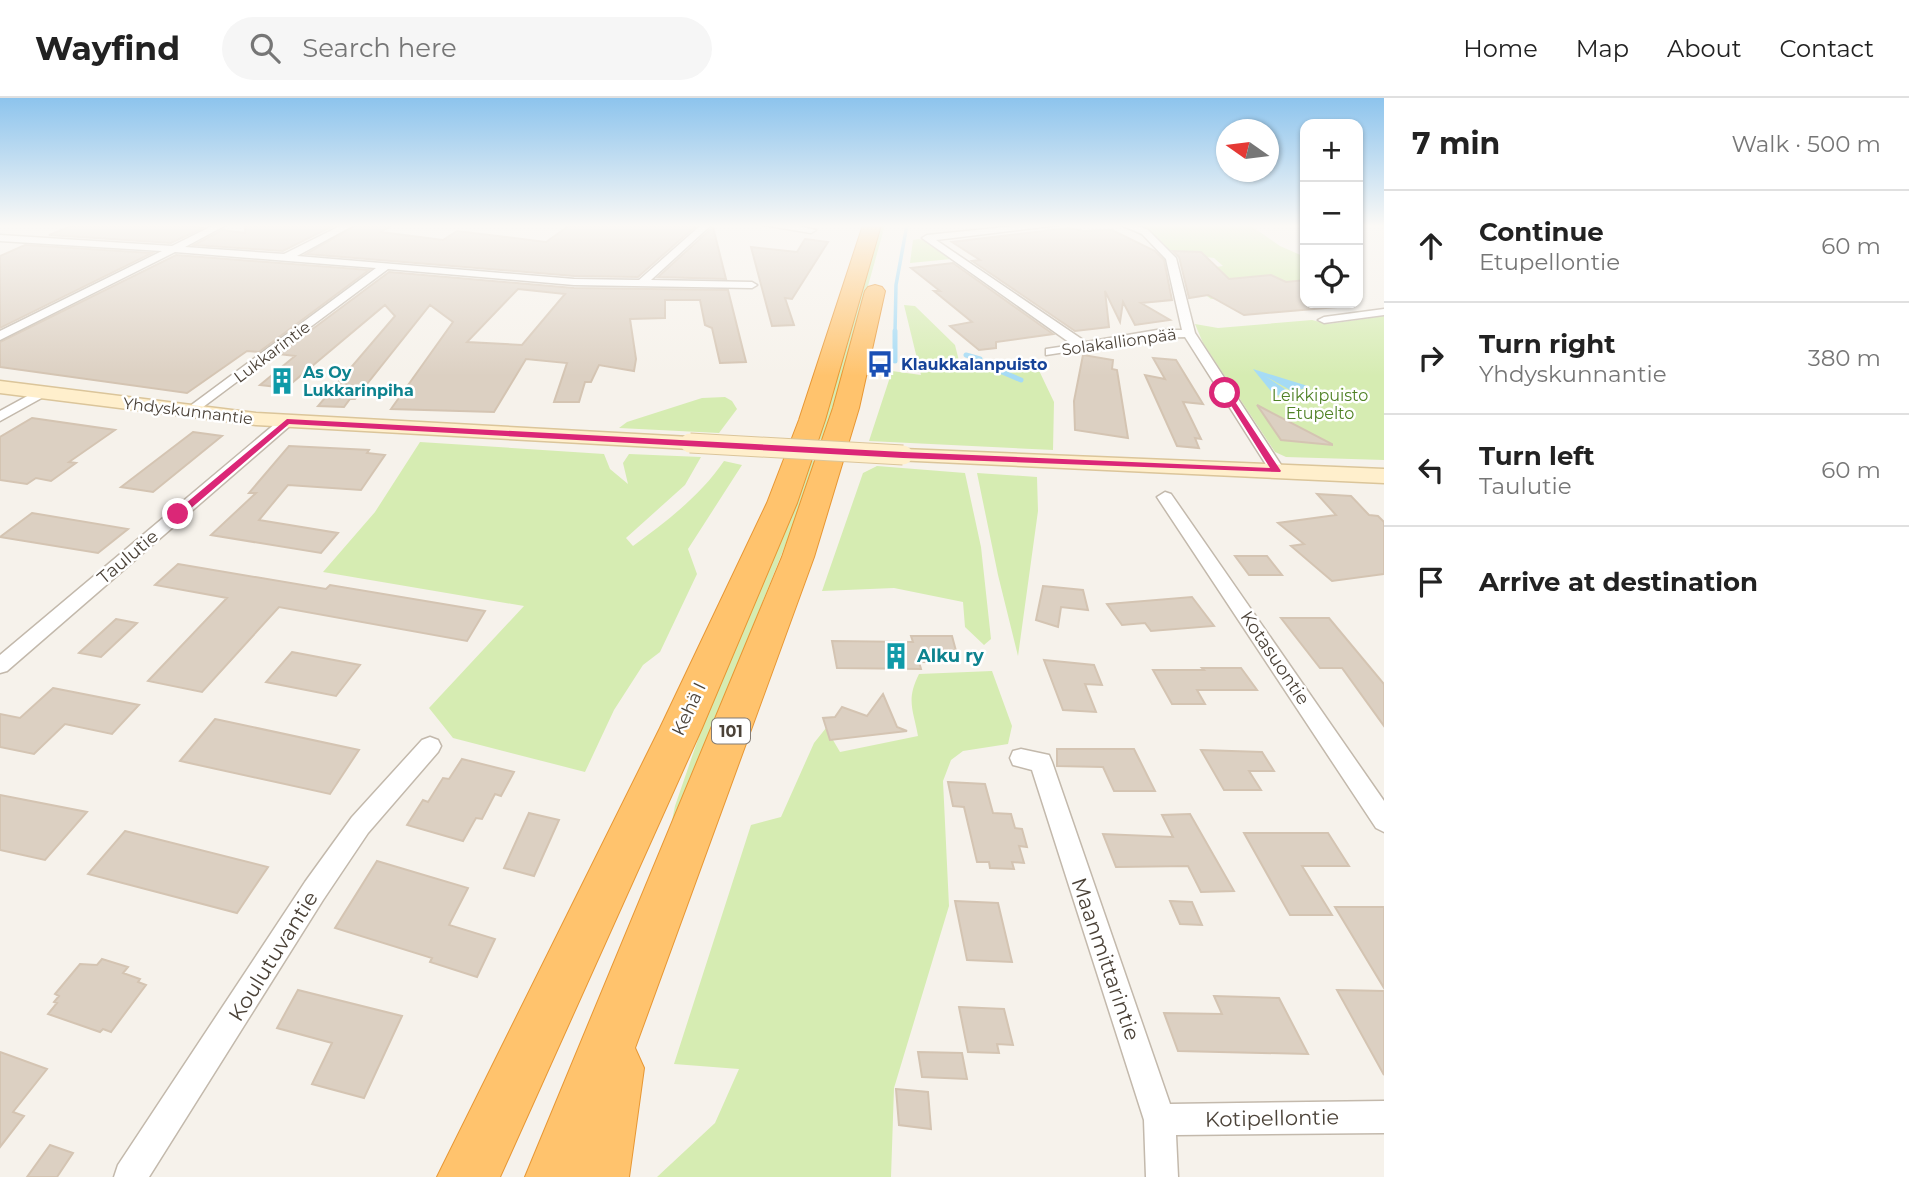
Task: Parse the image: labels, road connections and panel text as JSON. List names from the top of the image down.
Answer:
{
  "streets": {
    "highway": ["Kehä I", "101"],
    "main road": ["Yhdyskunnantie"],
    "street": [
      "Solakallionpää",
      "Lukkarintie",
      "Taulutie",
      "Kotasuontie",
      "Koulutuvantie",
      "Maanmittarintie",
      "Kotipellontie"
    ]
  },
  "crossings": [
    ["Lukkarintie", "Yhdyskunnantie"],
    ["Yhdyskunnantie", "Taulutie"],
    ["Maanmittarintie", "Kotipellontie"]
  ],
  "parks": ["Leikkipuisto Etupelto"],
  "places": {
    "bus stop": ["Klaukkalanpuisto"],
    "building": ["As Oy Lukkarinpiha", "Alku ry"]
  },
  "north": "left",
  "page": {
    "header": "Wayfind",
    "search": "Search here",
    "nav": [
      "Home",
      "Map",
      "About",
      "Contact"
    ],
    "heading": ["7 min", "Walk · 500 m"],
    "map_buttons": ["+", "−"],
    "list": [
      ["Continue", "Etupellontie", "60 m"],
      ["Turn right", "Yhdyskunnantie", "380 m"],
      ["Turn left", "Taulutie", "60 m"],
      "Arrive at destination"
    ]
  }
}
